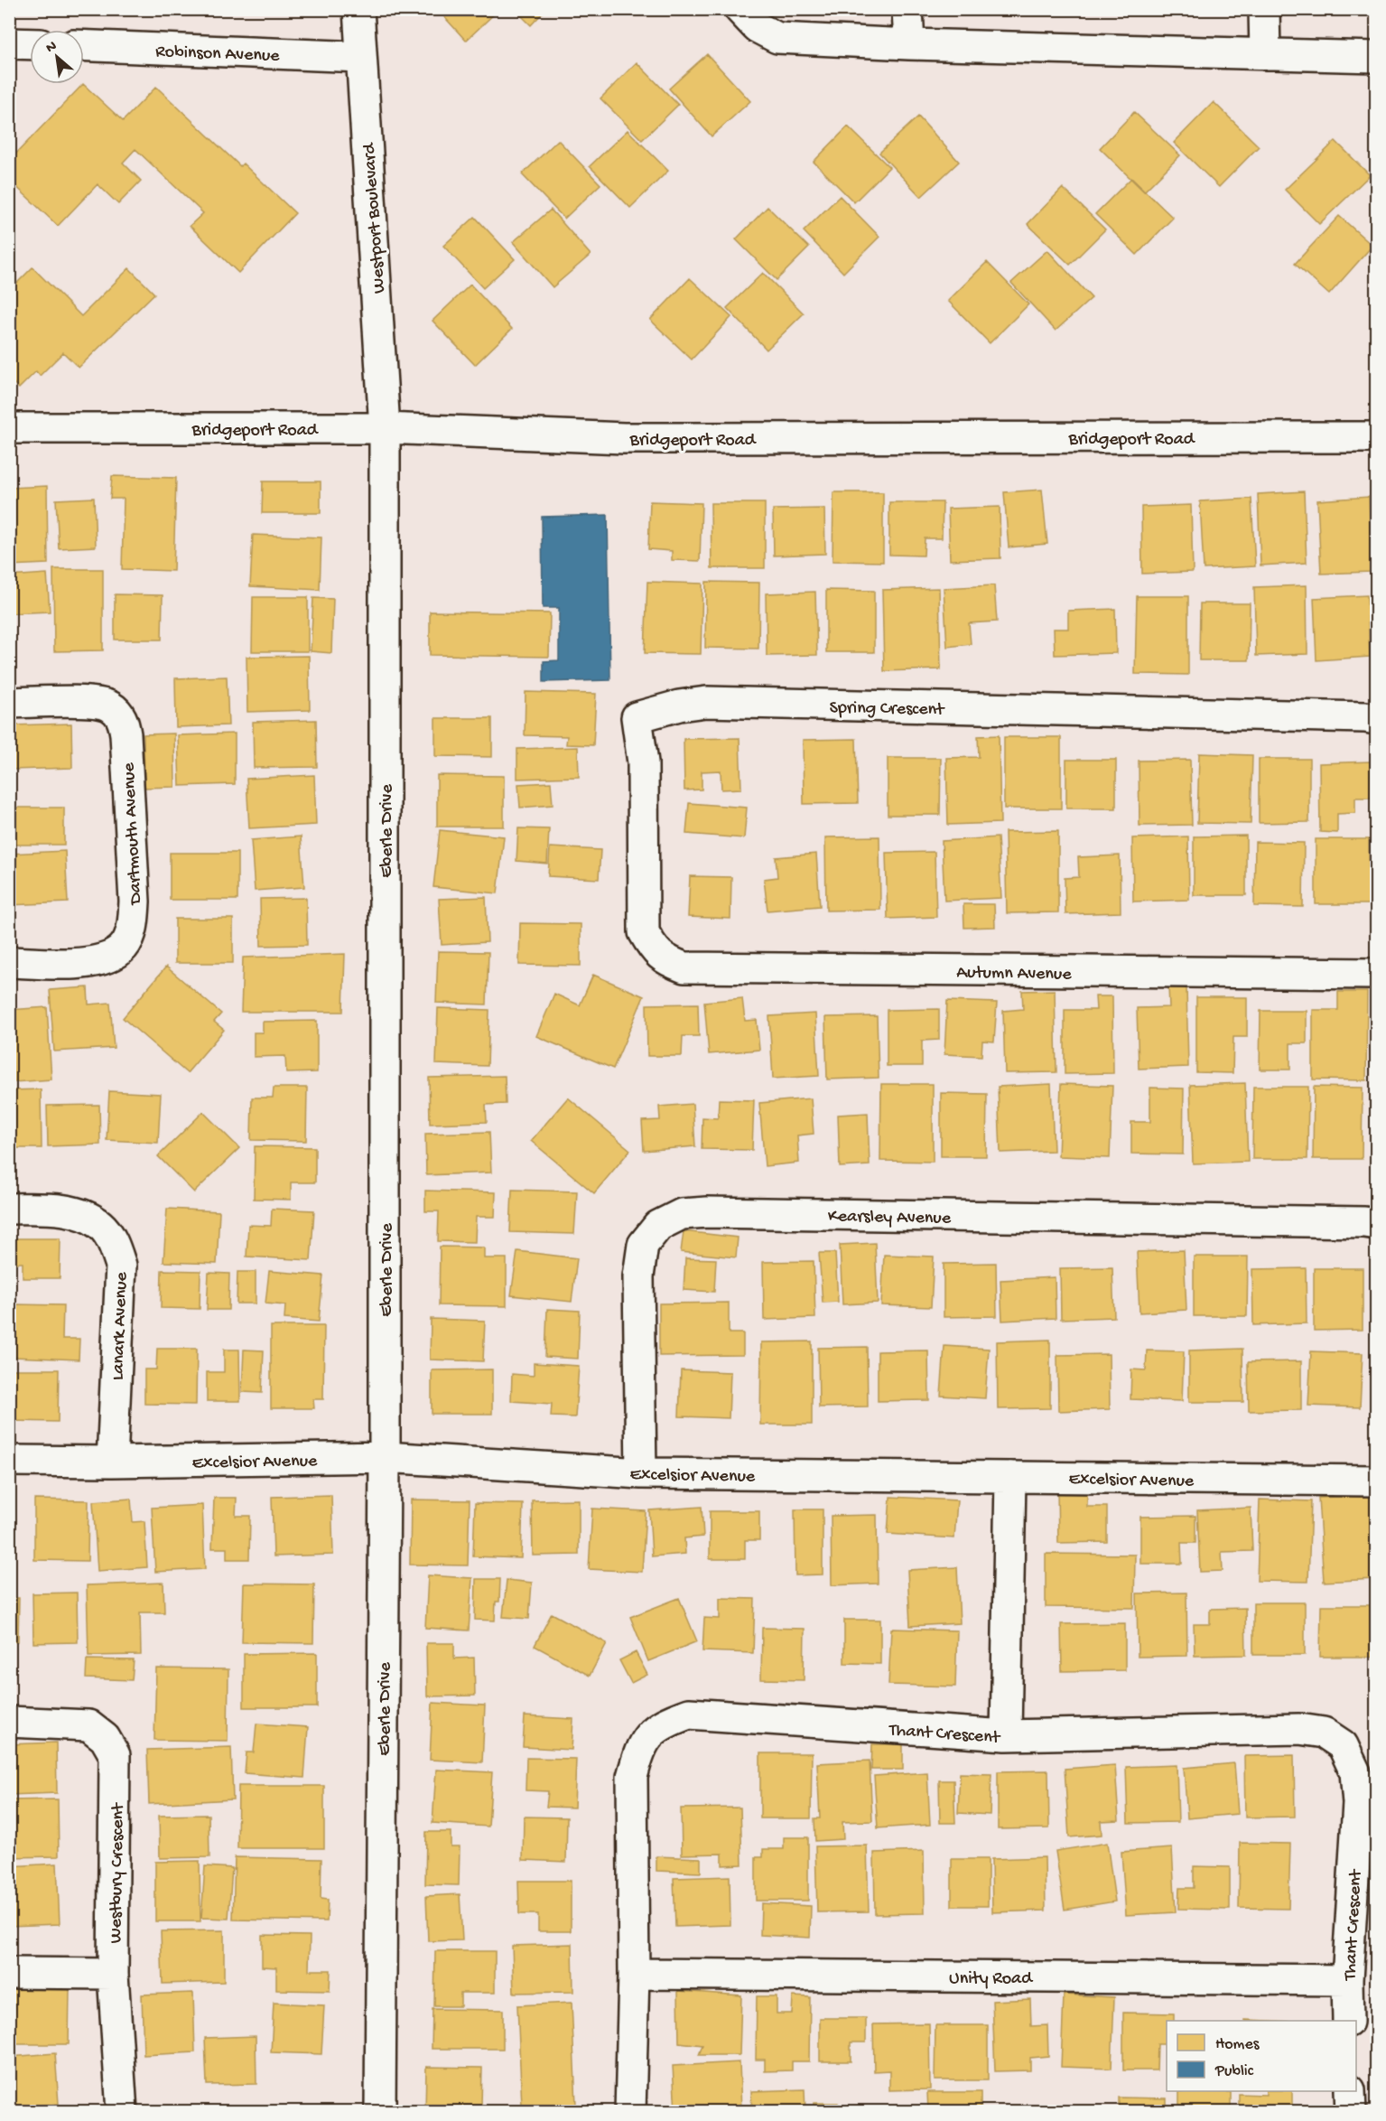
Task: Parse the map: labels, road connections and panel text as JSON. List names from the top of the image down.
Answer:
{
  "streets": {
    "street": [
      "Robinson Avenue",
      "Westport Boulevard",
      "Bridgeport Road",
      "Spring Crescent",
      "Eberle Drive",
      "Dartmouth Avenue",
      "Autumn Avenue",
      "Kearsley Avenue",
      "Lanark Avenue",
      "Excelsior Avenue",
      "Thant Crescent",
      "Westbury Crescent",
      "Unity Road"
    ]
  },
  "crossings": [
    ["Robinson Avenue", "Westport Boulevard"],
    ["Westport Boulevard", "Bridgeport Road"],
    ["Westport Boulevard", "Eberle Drive"],
    ["Bridgeport Road", "Eberle Drive"],
    ["Spring Crescent", "Autumn Avenue"],
    ["Eberle Drive", "Excelsior Avenue"],
    ["Kearsley Avenue", "Excelsior Avenue"],
    ["Lanark Avenue", "Excelsior Avenue"],
    ["Thant Crescent", "Unity Road"]
  ],
  "legend": ["Homes", "Public"],
  "north": "top left"
}
